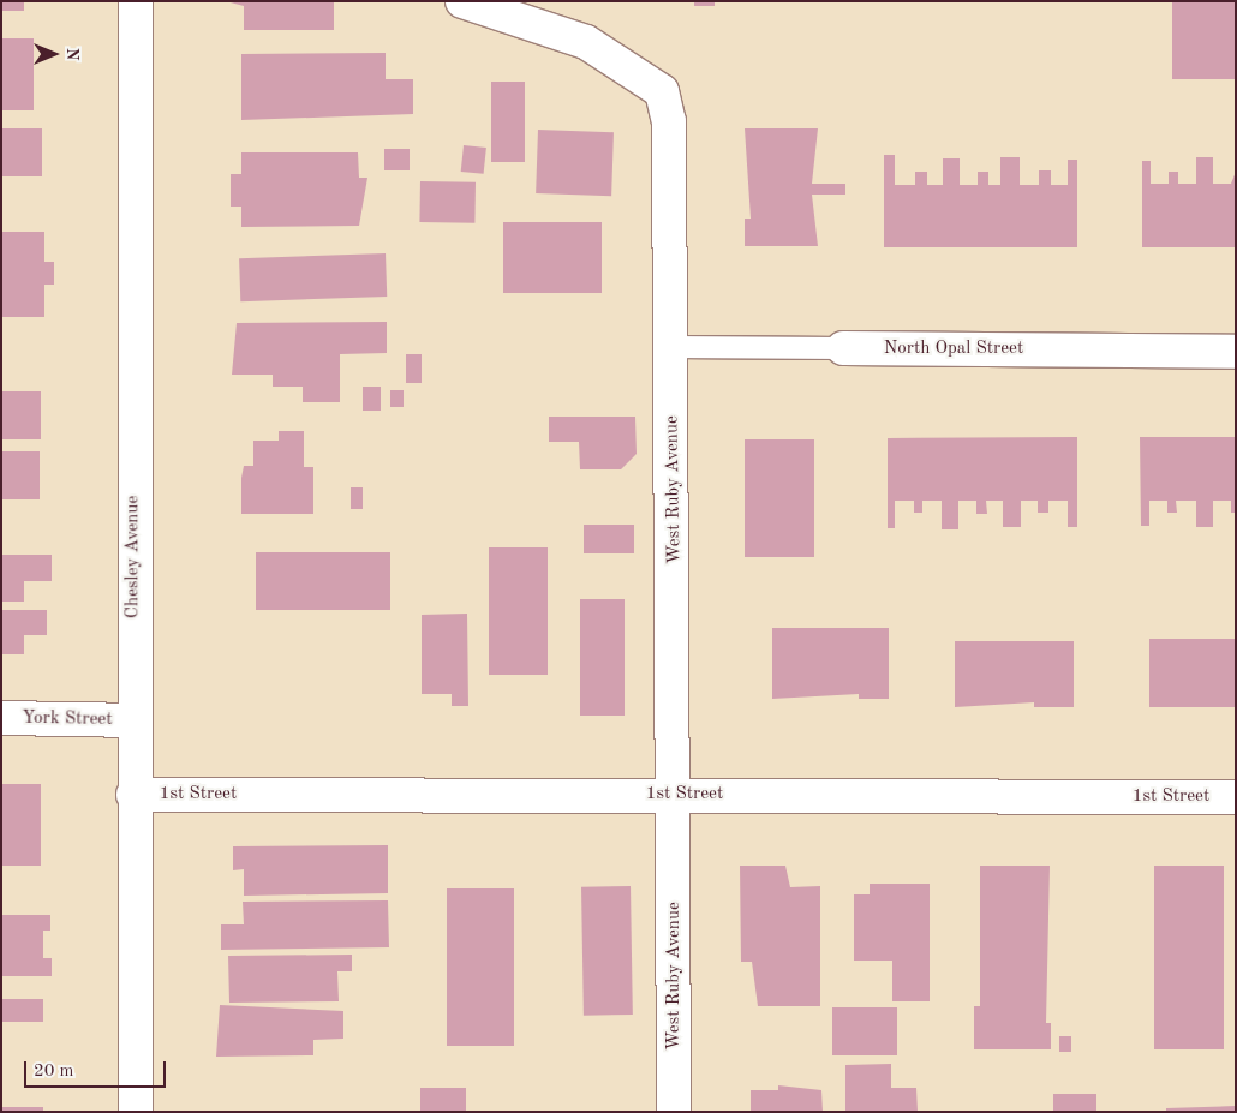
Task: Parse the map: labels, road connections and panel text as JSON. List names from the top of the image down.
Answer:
{
  "streets": {
    "street": [
      "North Opal Street",
      "West Ruby Avenue",
      "Chesley Avenue",
      "York Street",
      "1st Street"
    ]
  },
  "crossings": [
    ["North Opal Street", "West Ruby Avenue"],
    ["West Ruby Avenue", "1st Street"],
    ["Chesley Avenue", "York Street"],
    ["Chesley Avenue", "1st Street"]
  ],
  "scale_bar": "20 m",
  "north": "right"
}
